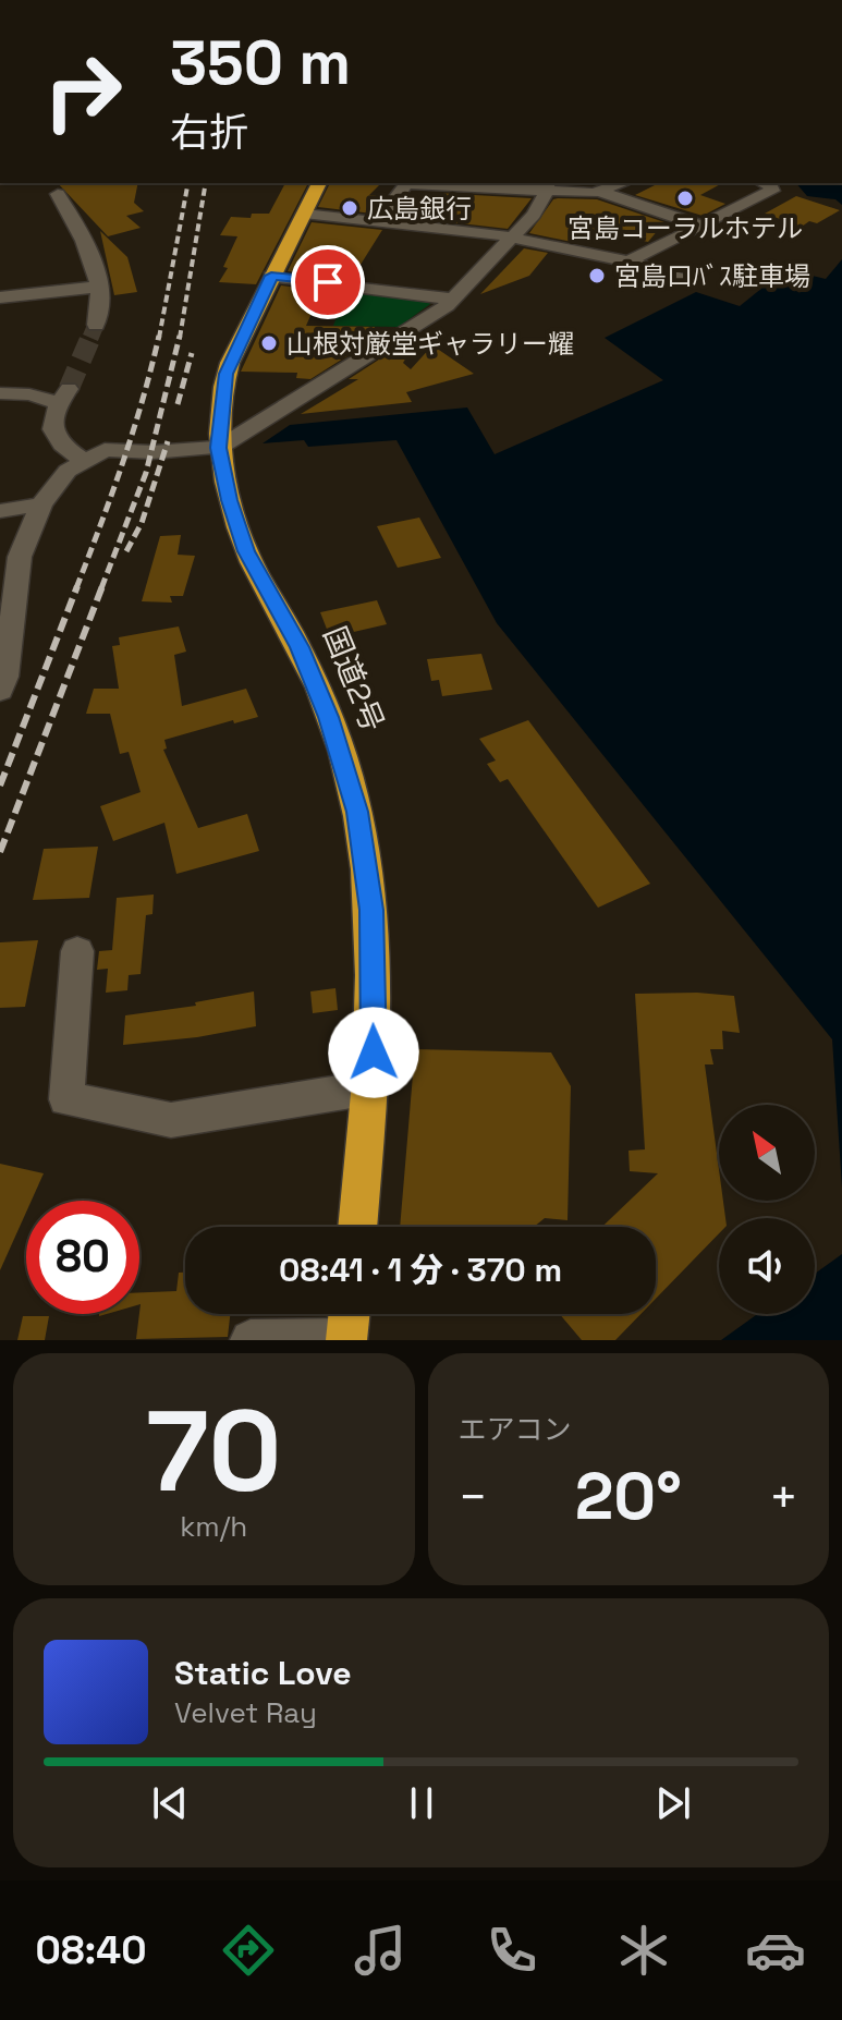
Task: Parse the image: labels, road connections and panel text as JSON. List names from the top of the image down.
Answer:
{
  "streets": {
    "highway": ["国道2号"]
  },
  "places": [
    "宮島コーラルホテル",
    "広島銀行",
    "宮島口ﾊﾞｽ駐車場",
    "山根対厳堂ギャラリー耀"
  ],
  "north": "top left",
  "page": {
    "turn": ["350 m", "右折"],
    "limit": "80",
    "trip": "08:41 · 1 分 · 370 m",
    "tile": [
      ["70", "km/h"],
      "エアコン"
    ],
    "heat": ["−", "20°", "+"],
    "song": ["Static Love", "Velvet Ray"],
    "tabs": "08:40"
  }
}
